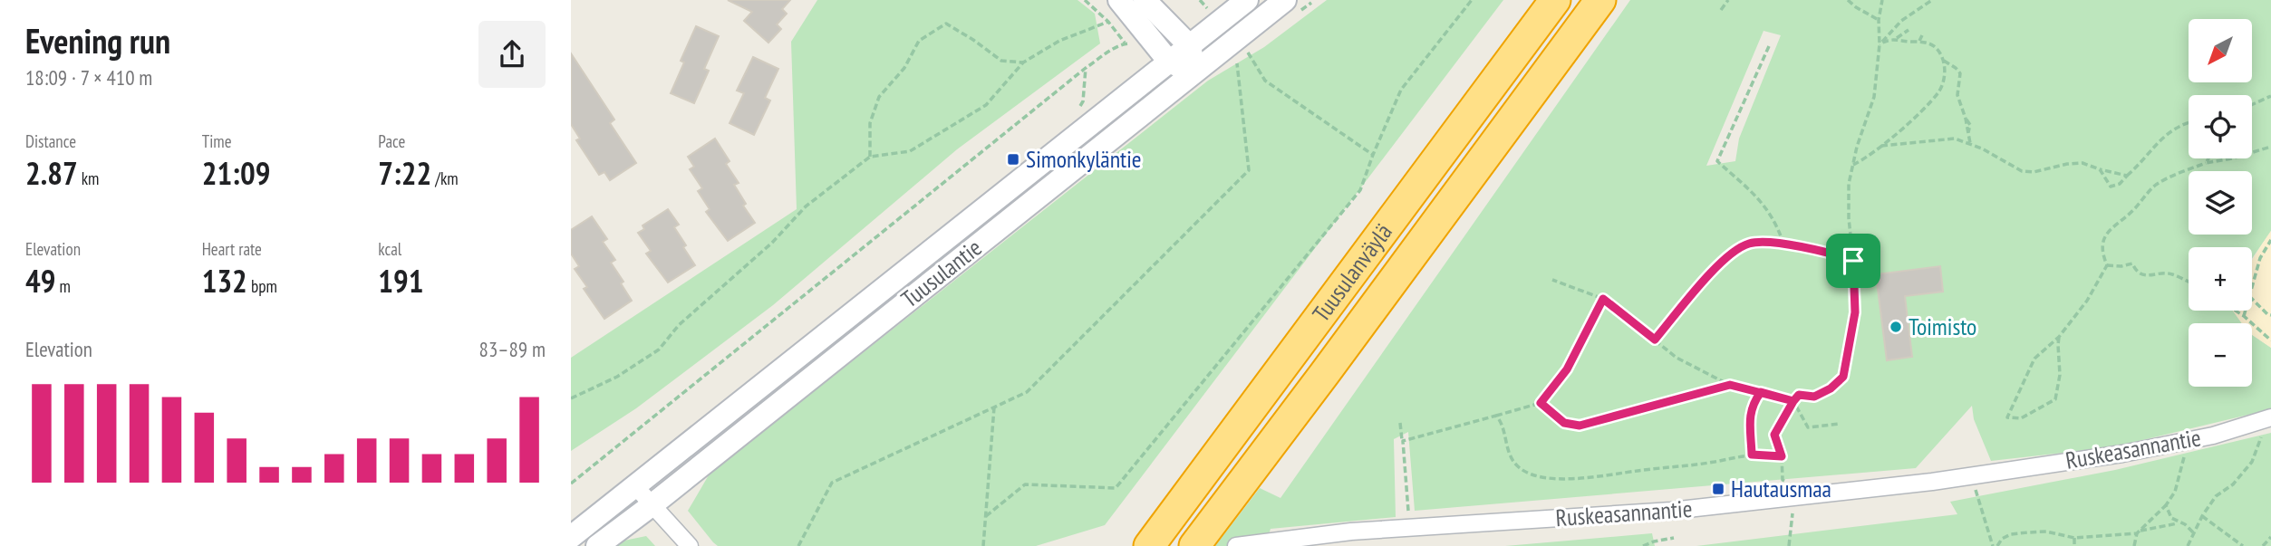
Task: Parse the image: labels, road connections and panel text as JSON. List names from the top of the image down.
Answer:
{
  "streets": {
    "highway": ["Tuusulanväylä"],
    "main road": ["Tuusulantie"],
    "street": ["Ruskeasannantie"]
  },
  "places": {
    "transit": ["Simonkyläntie", "Hautausmaa"],
    "other": ["Toimisto"]
  },
  "north": "bottom left",
  "page": {
    "heading": ["Evening run", "18:09 · 7 × 410 m"],
    "map_buttons": ["+", "−"],
    "stats": [
      ["Distance", "2.87 km"],
      ["Time", "21:09"],
      ["Pace", "7:22 /km"],
      ["Elevation", "49 m"],
      ["Heart rate", "132 bpm"],
      ["kcal", "191"]
    ],
    "chart": ["Elevation", "83–89 m"]
  }
}
